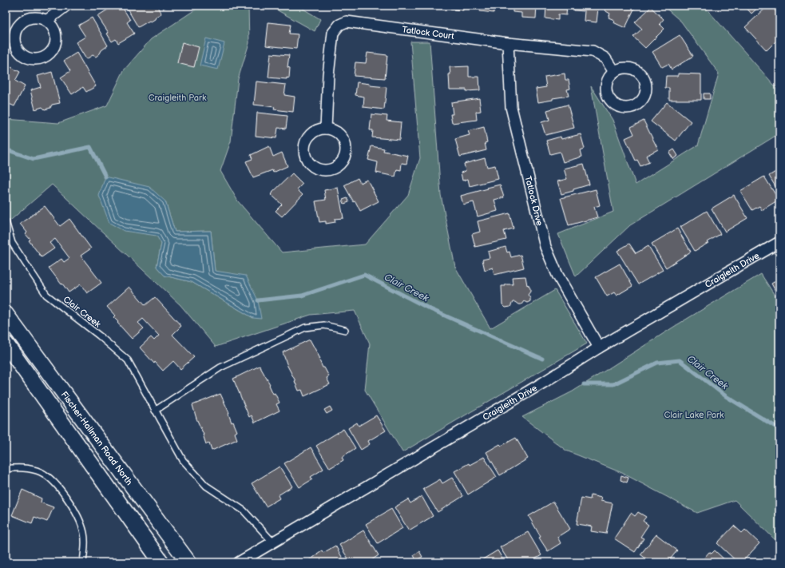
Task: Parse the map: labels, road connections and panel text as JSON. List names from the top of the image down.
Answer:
{
  "streets": {
    "main road": ["Fischer-Hallman Road North"],
    "street": ["Tatlock Court", "Tatlock Drive", "Craigleith Drive"],
    "lane": ["Clair Creek"]
  },
  "crossings": [
    ["Tatlock Court", "Tatlock Drive"],
    ["Tatlock Drive", "Craigleith Drive"],
    ["Craigleith Drive", "Clair Creek"]
  ],
  "water": ["Clair Creek"],
  "parks": ["Craigleith Park", "Clair Lake Park"]
}
